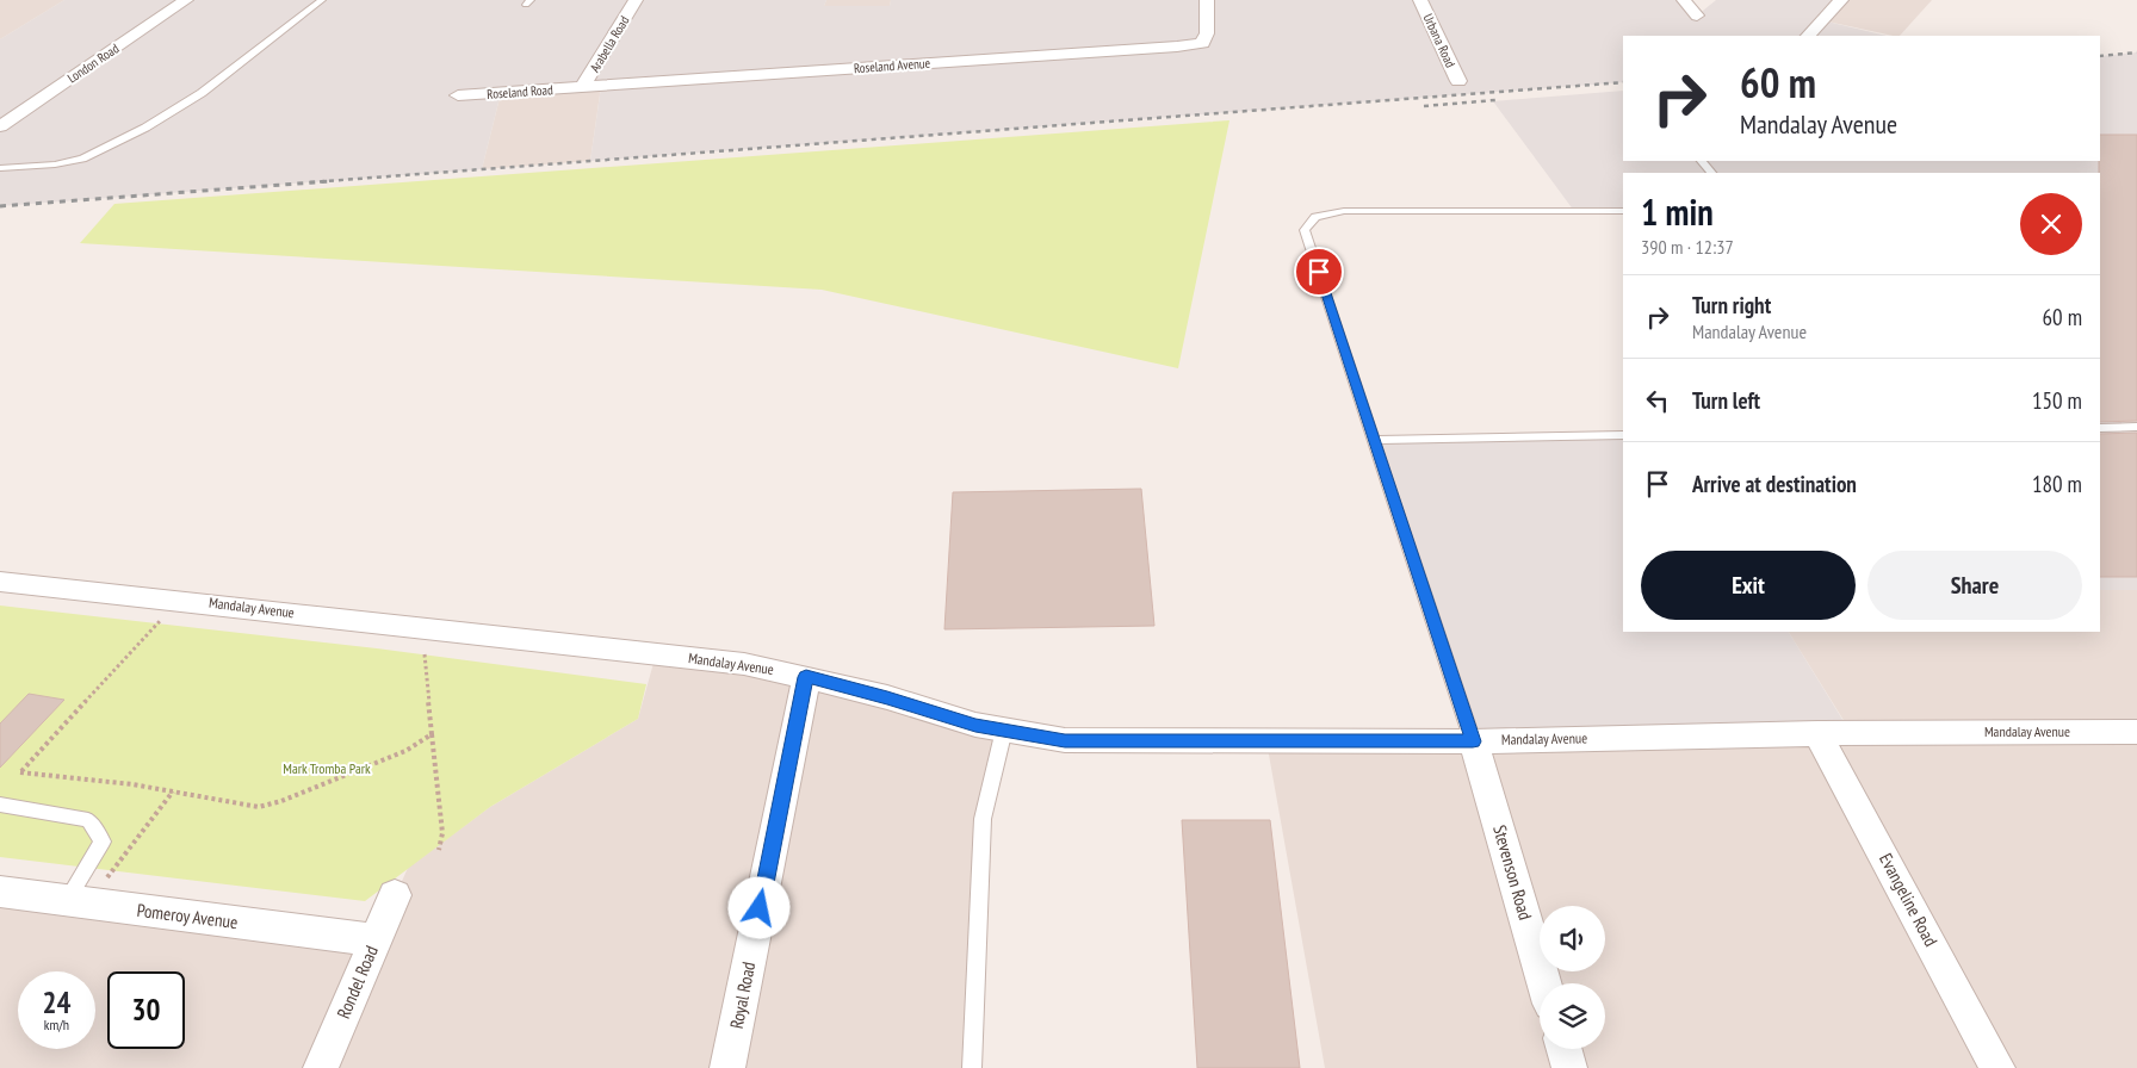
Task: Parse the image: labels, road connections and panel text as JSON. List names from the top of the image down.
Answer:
{
  "streets": {
    "street": [
      "Urbana Road",
      "Arabella Road",
      "London Road",
      "Roseland Avenue",
      "Roseland Road",
      "Mandalay Avenue",
      "Stevenson Road",
      "Evangeline Road",
      "Pomeroy Avenue",
      "Rondel Road",
      "Royal Road"
    ]
  },
  "crossings": [
    ["Arabella Road", "Roseland Avenue"],
    ["Arabella Road", "Roseland Road"],
    ["Roseland Avenue", "Roseland Road"],
    ["Mandalay Avenue", "Stevenson Road"],
    ["Mandalay Avenue", "Evangeline Road"],
    ["Mandalay Avenue", "Royal Road"],
    ["Pomeroy Avenue", "Rondel Road"]
  ],
  "parks": ["Mark Tromba Park"],
  "page": {
    "turn": ["60 m", "Mandalay Avenue"],
    "heading": ["1 min", "390 m · 12:37"],
    "list": [
      {
        "name": "Turn right",
        "note": "Mandalay Avenue",
        "value": "60 m"
      },
      {
        "name": "Turn left",
        "value": "150 m"
      },
      {
        "name": "Arrive at destination",
        "value": "180 m"
      }
    ],
    "buttons": ["Exit", "Share"],
    "speed": "24 km/h",
    "limit": "30"
  }
}
